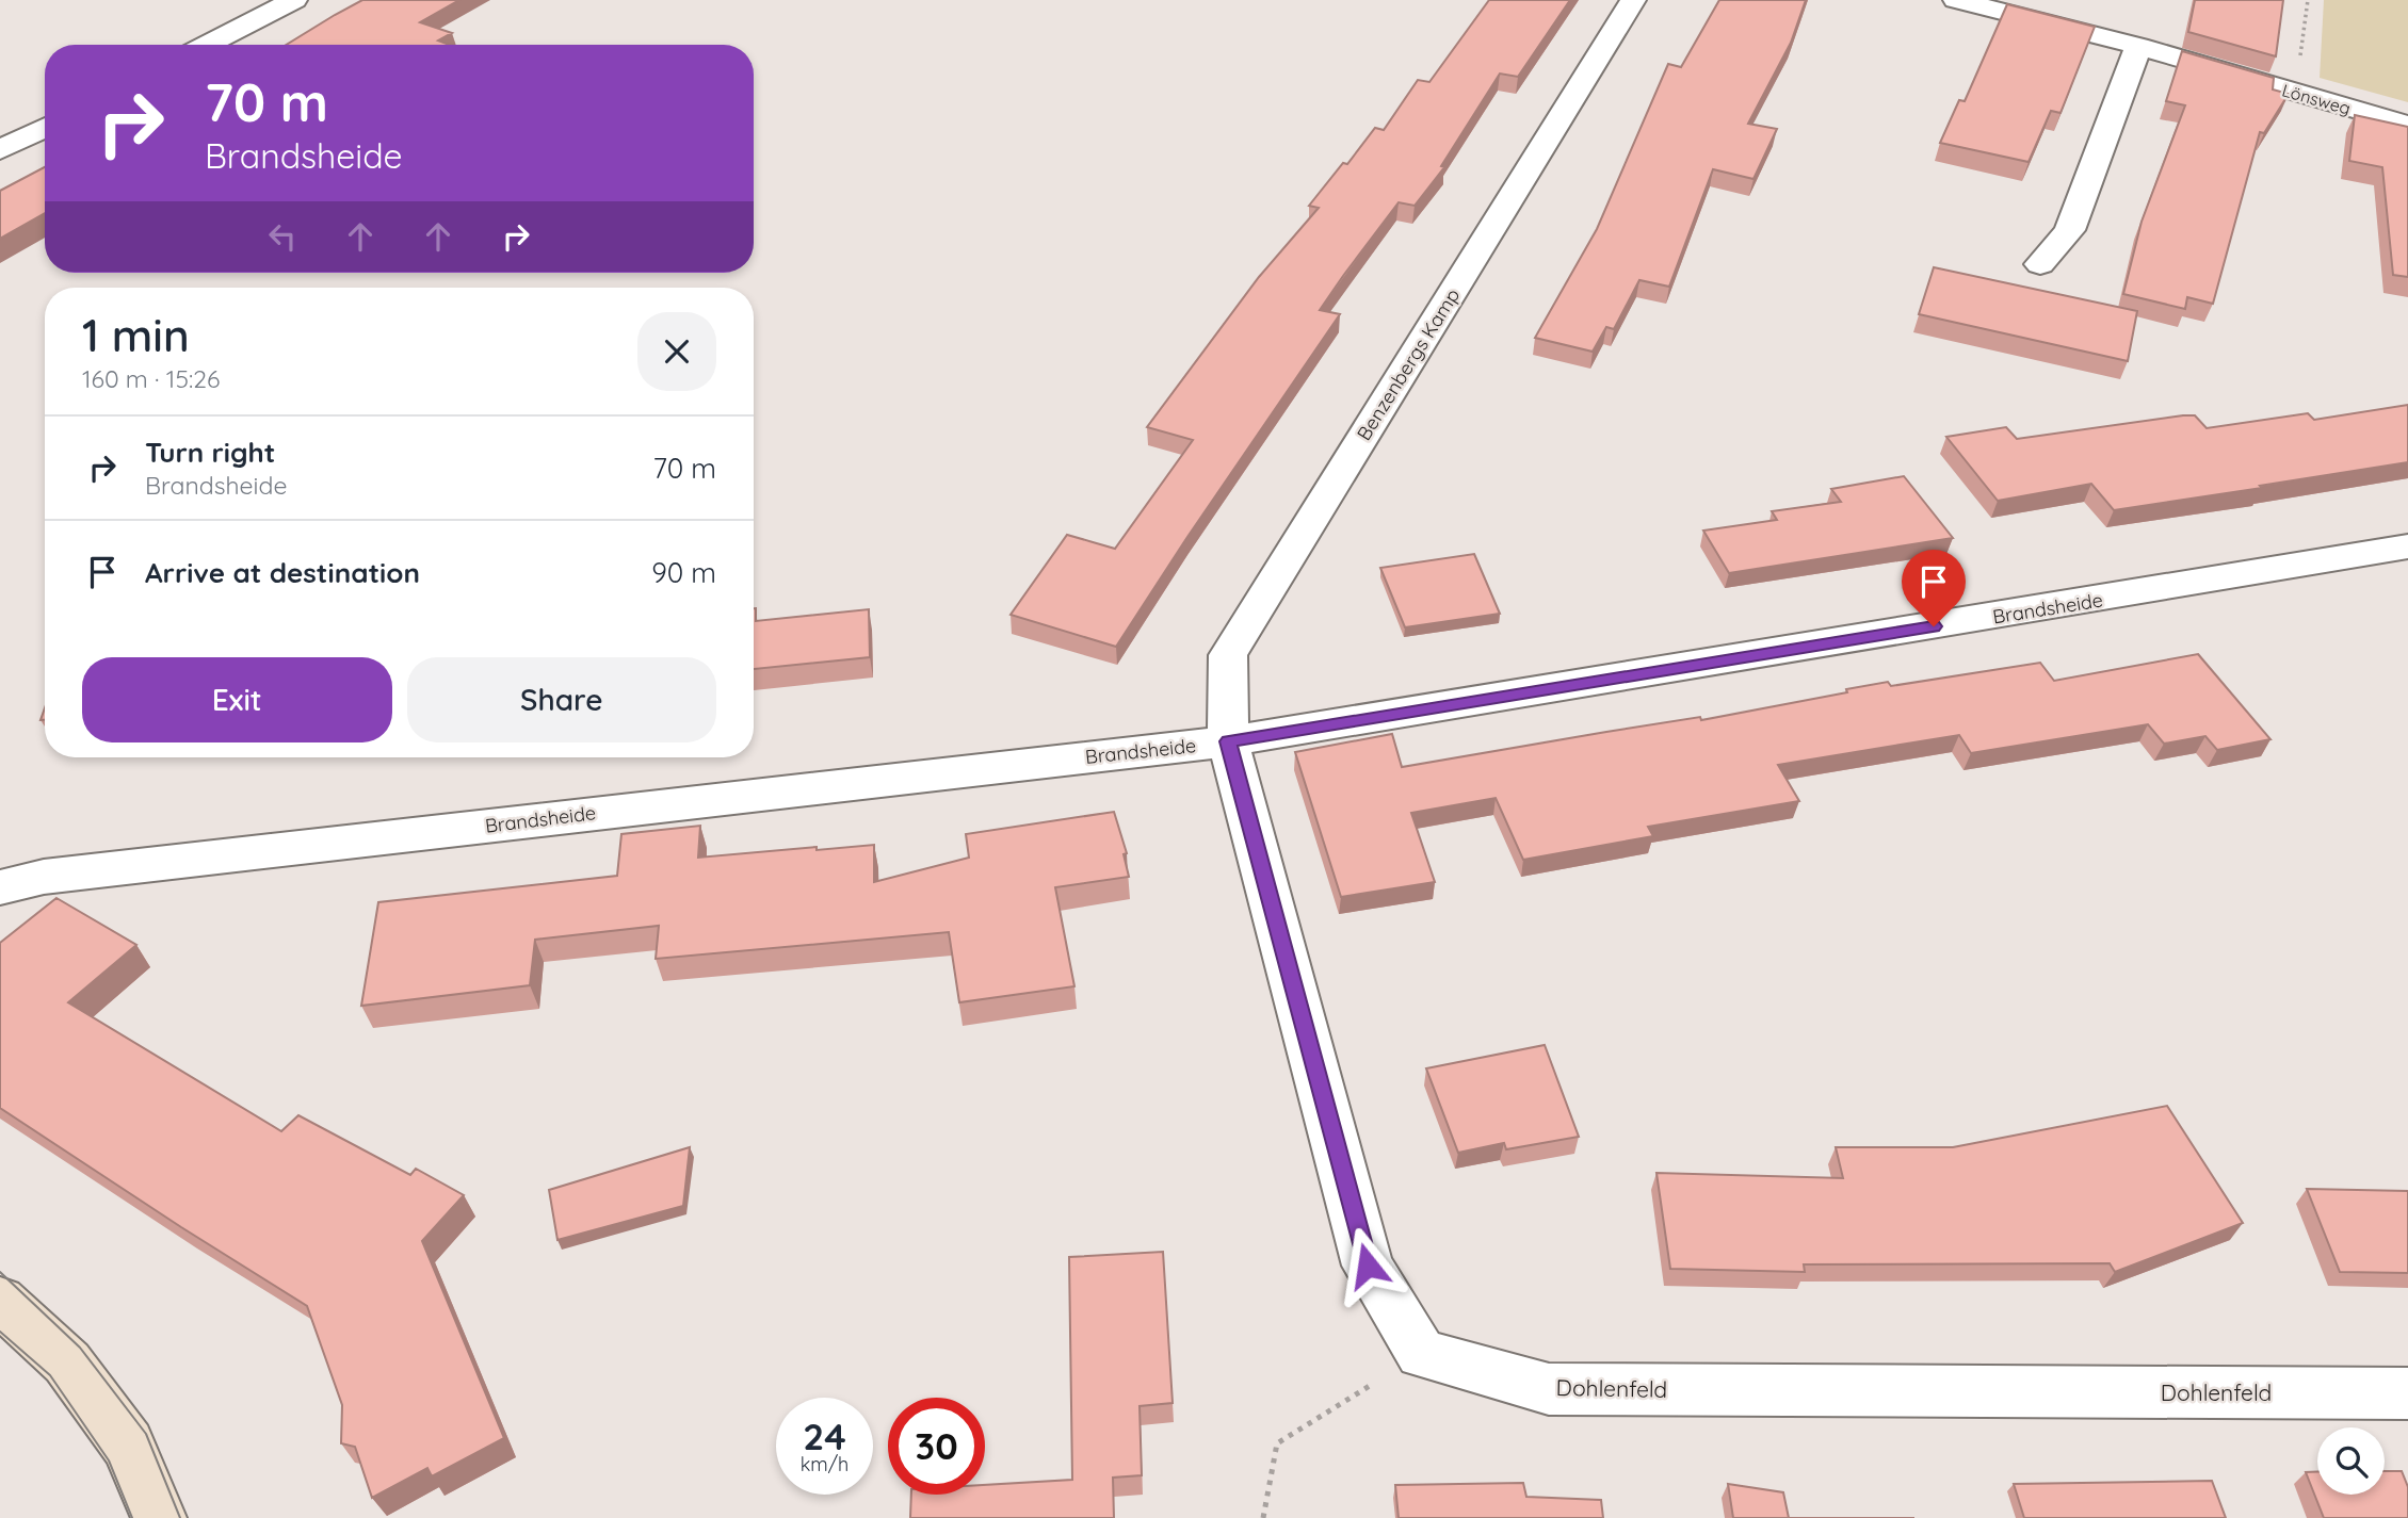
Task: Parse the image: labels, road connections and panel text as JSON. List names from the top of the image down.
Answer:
{
  "streets": {
    "street": [
      "Lönsweg",
      "Benzenbergs Kamp",
      "Brandsheide",
      "Dohlenfeld"
    ]
  },
  "crossings": [
    ["Benzenbergs Kamp", "Brandsheide"]
  ],
  "page": {
    "turn": ["70 m", "Brandsheide"],
    "heading": ["1 min", "160 m · 15:26"],
    "list": [
      {
        "name": "Turn right",
        "note": "Brandsheide",
        "value": "70 m"
      },
      {
        "name": "Arrive at destination",
        "value": "90 m"
      }
    ],
    "buttons": ["Exit", "Share"],
    "speed": "24 km/h",
    "limit": "30"
  }
}
